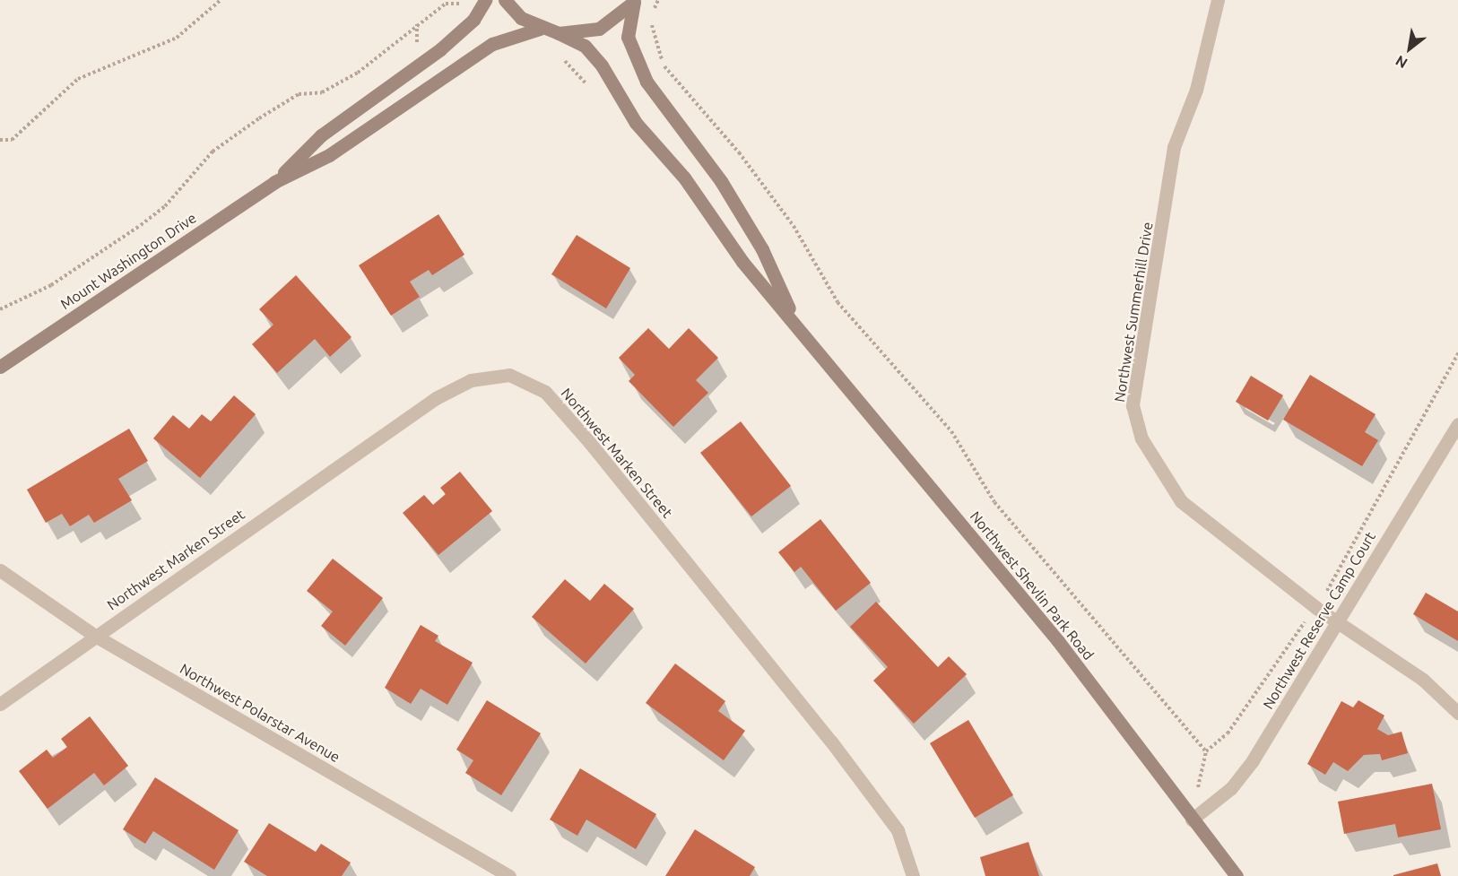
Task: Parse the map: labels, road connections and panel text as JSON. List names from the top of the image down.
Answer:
{
  "streets": {
    "street": [
      "Mount Washington Drive",
      "Northwest Summerhill Drive",
      "Northwest Marken Street",
      "Northwest Shevlin Park Road",
      "Northwest Reserve Camp Court",
      "Northwest Polarstar Avenue"
    ]
  },
  "crossings": [
    ["Northwest Summerhill Drive", "Northwest Reserve Camp Court"],
    ["Northwest Marken Street", "Northwest Polarstar Avenue"],
    ["Northwest Shevlin Park Road", "Northwest Reserve Camp Court"]
  ],
  "north": "bottom left"
}
